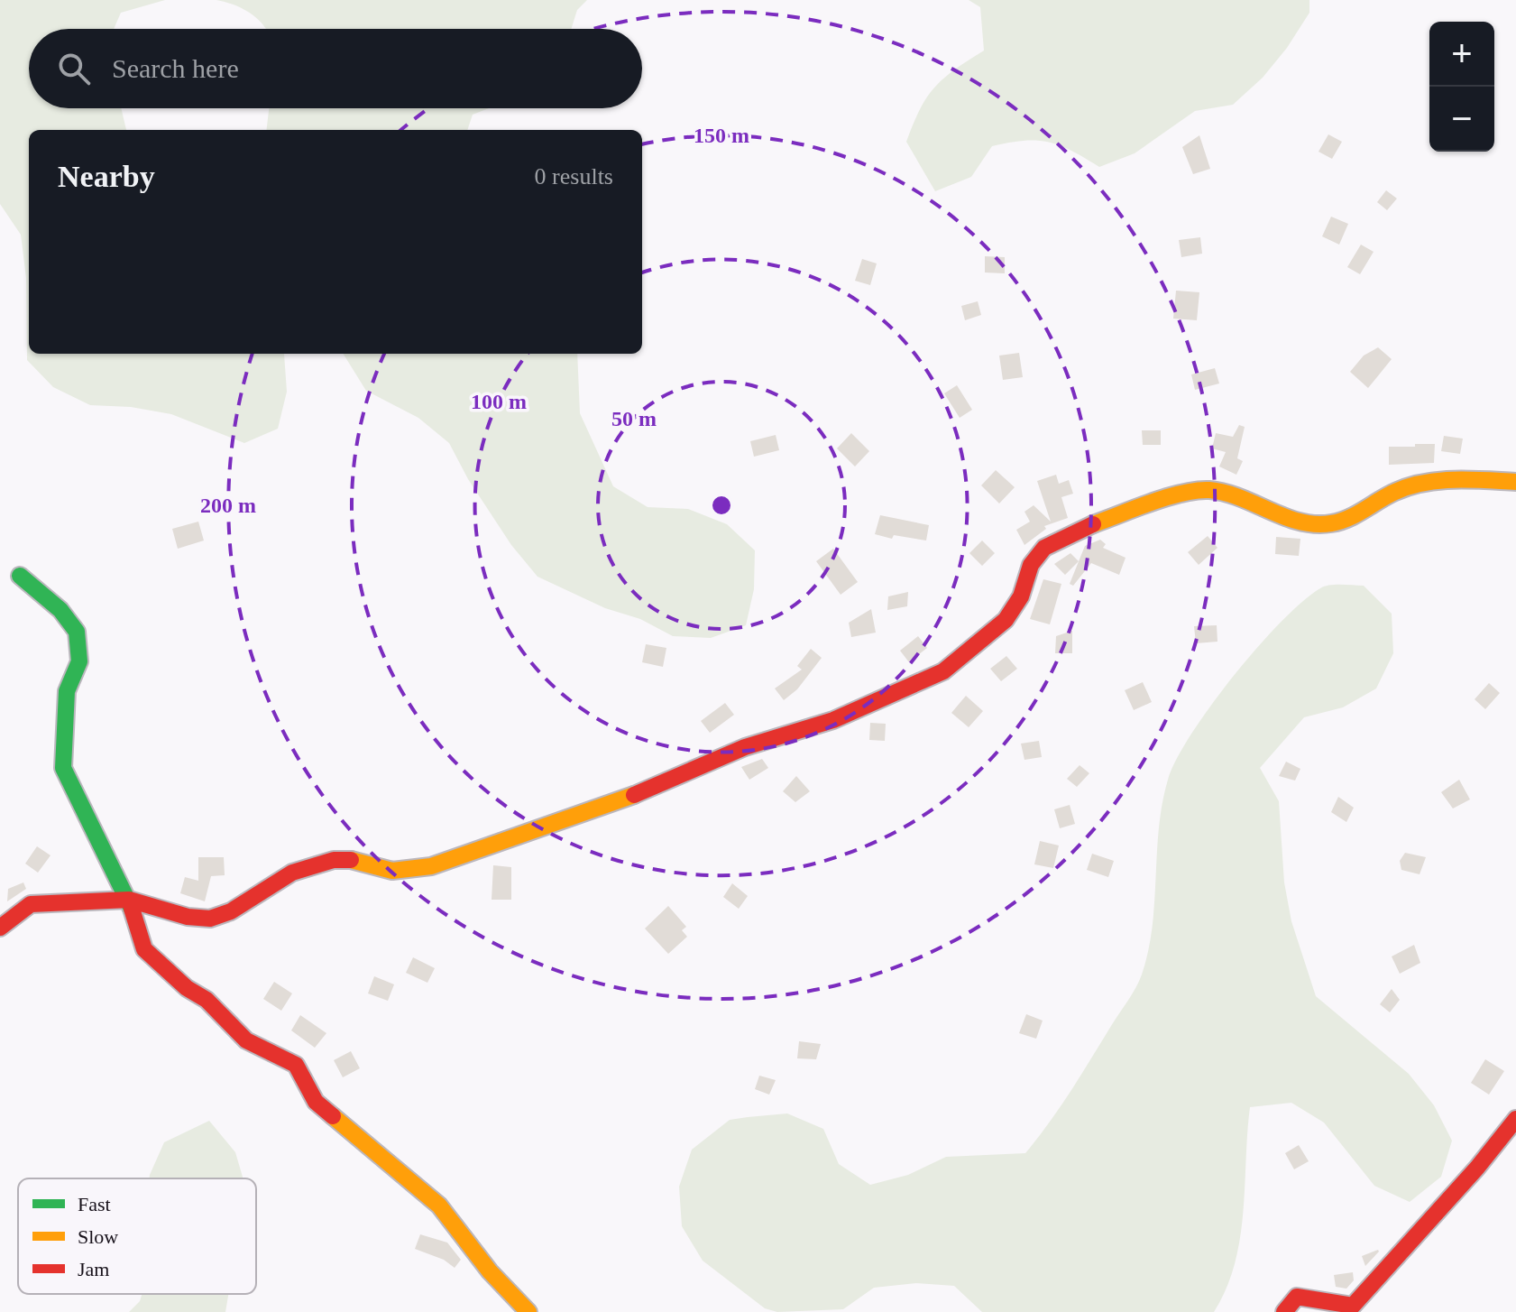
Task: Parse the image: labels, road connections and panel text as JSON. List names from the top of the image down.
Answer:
{
  "legend": ["Fast", "Slow", "Jam"],
  "page": {
    "map_buttons": ["+", "−"],
    "search": "Search here",
    "heading": ["Nearby", "0 results"]
  },
  "rings": [
    "150 m",
    "100 m",
    "50 m",
    "200 m"
  ]
}
